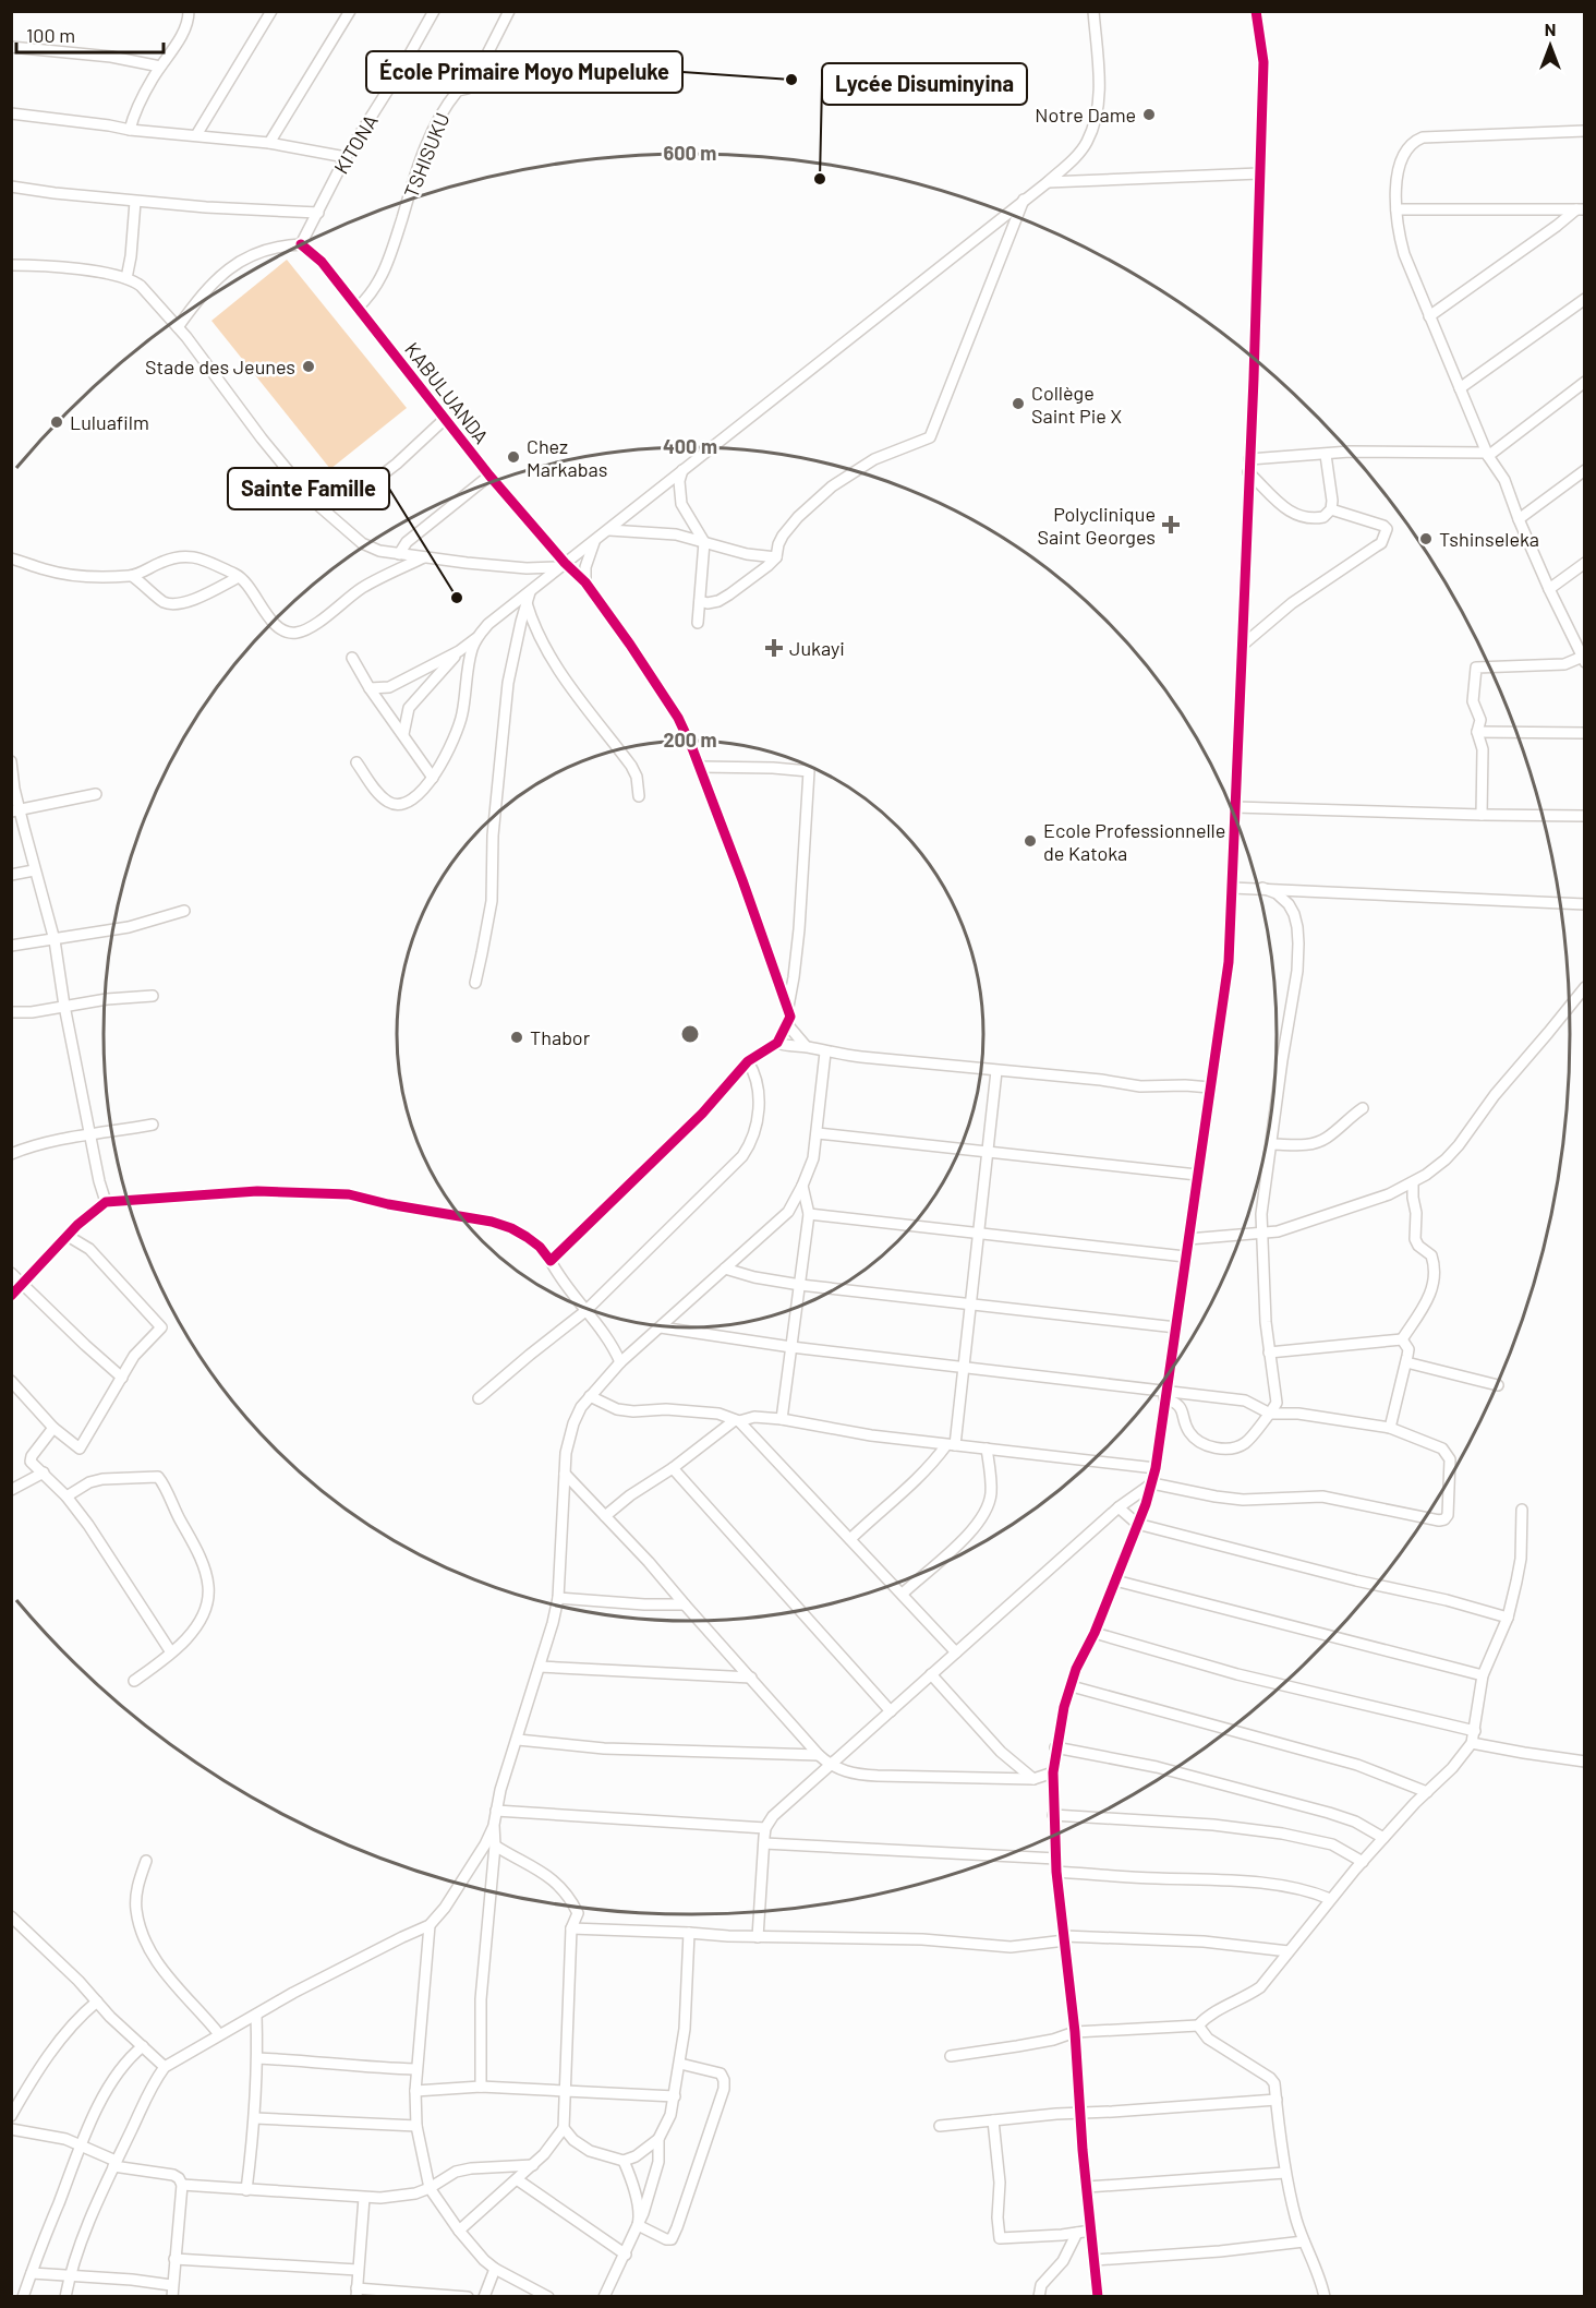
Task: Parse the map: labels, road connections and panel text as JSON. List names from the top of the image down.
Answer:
{
  "streets": {
    "street": ["KITONA", "TSHISUKU", "KABULUANDA"]
  },
  "crossings": [
    ["KITONA", "KABULUANDA"],
    ["TSHISUKU", "KABULUANDA"]
  ],
  "places": {
    "other": [
      "École Primaire Moyo Mupeluke",
      "Notre Dame",
      "Lycée Disuminyina",
      "Stade des Jeunes",
      "Collège Saint Pie X",
      "Luluafilm",
      "Chez Markabas",
      "Tshinseleka",
      "Sainte Famille",
      "Ecole Professionnelle de Katoka",
      "Thabor"
    ],
    "health": ["Polyclinique Saint Georges", "Jukayi"]
  },
  "scale_bar": "100 m",
  "north": "top",
  "rings": ["600 m", "400 m", "200 m"]
}
